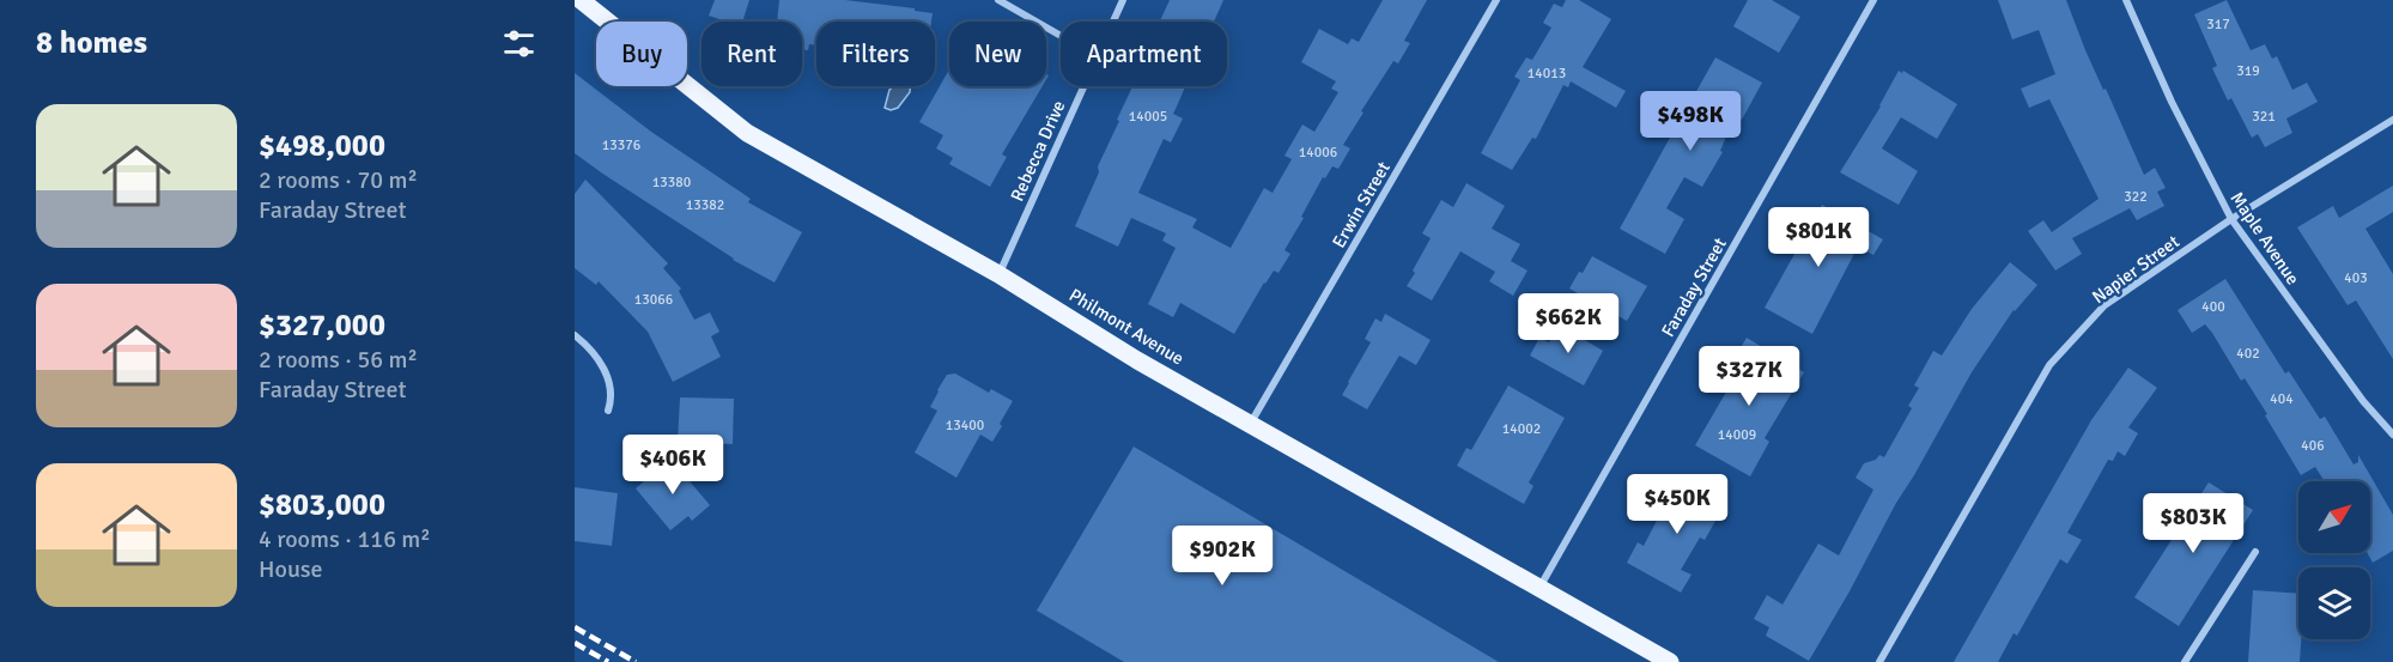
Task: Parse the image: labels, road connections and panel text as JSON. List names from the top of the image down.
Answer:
{
  "streets": {
    "main road": ["Philmont Avenue"],
    "street": [
      "Rebecca Drive",
      "Erwin Street",
      "Maple Avenue",
      "Napier Street",
      "Faraday Street"
    ]
  },
  "crossings": [
    ["Rebecca Drive", "Philmont Avenue"],
    ["Erwin Street", "Philmont Avenue"],
    ["Maple Avenue", "Napier Street"],
    ["Faraday Street", "Philmont Avenue"]
  ],
  "house_numbers": [
    "317",
    "319",
    "14013",
    "14005",
    "321",
    "13376",
    "14006",
    "13380",
    "322",
    "13382",
    "403",
    "13066",
    "400",
    "402",
    "404",
    "13400",
    "14002",
    "14009",
    "406"
  ],
  "north": "top right",
  "page": {
    "heading": "8 homes",
    "chip": [
      "Buy",
      "Rent",
      "Filters",
      "New",
      "Apartment"
    ],
    "list": [
      {
        "name": "$498,000",
        "note": "2 rooms · 70 m² · Faraday Street"
      },
      {
        "name": "$327,000",
        "note": "2 rooms · 56 m² · Faraday Street"
      },
      {
        "name": "$803,000",
        "note": "4 rooms · 116 m² · House"
      }
    ],
    "price": [
      "$498K",
      "$801K",
      "$662K",
      "$327K",
      "$406K",
      "$450K",
      "$803K",
      "$902K"
    ]
  }
}
